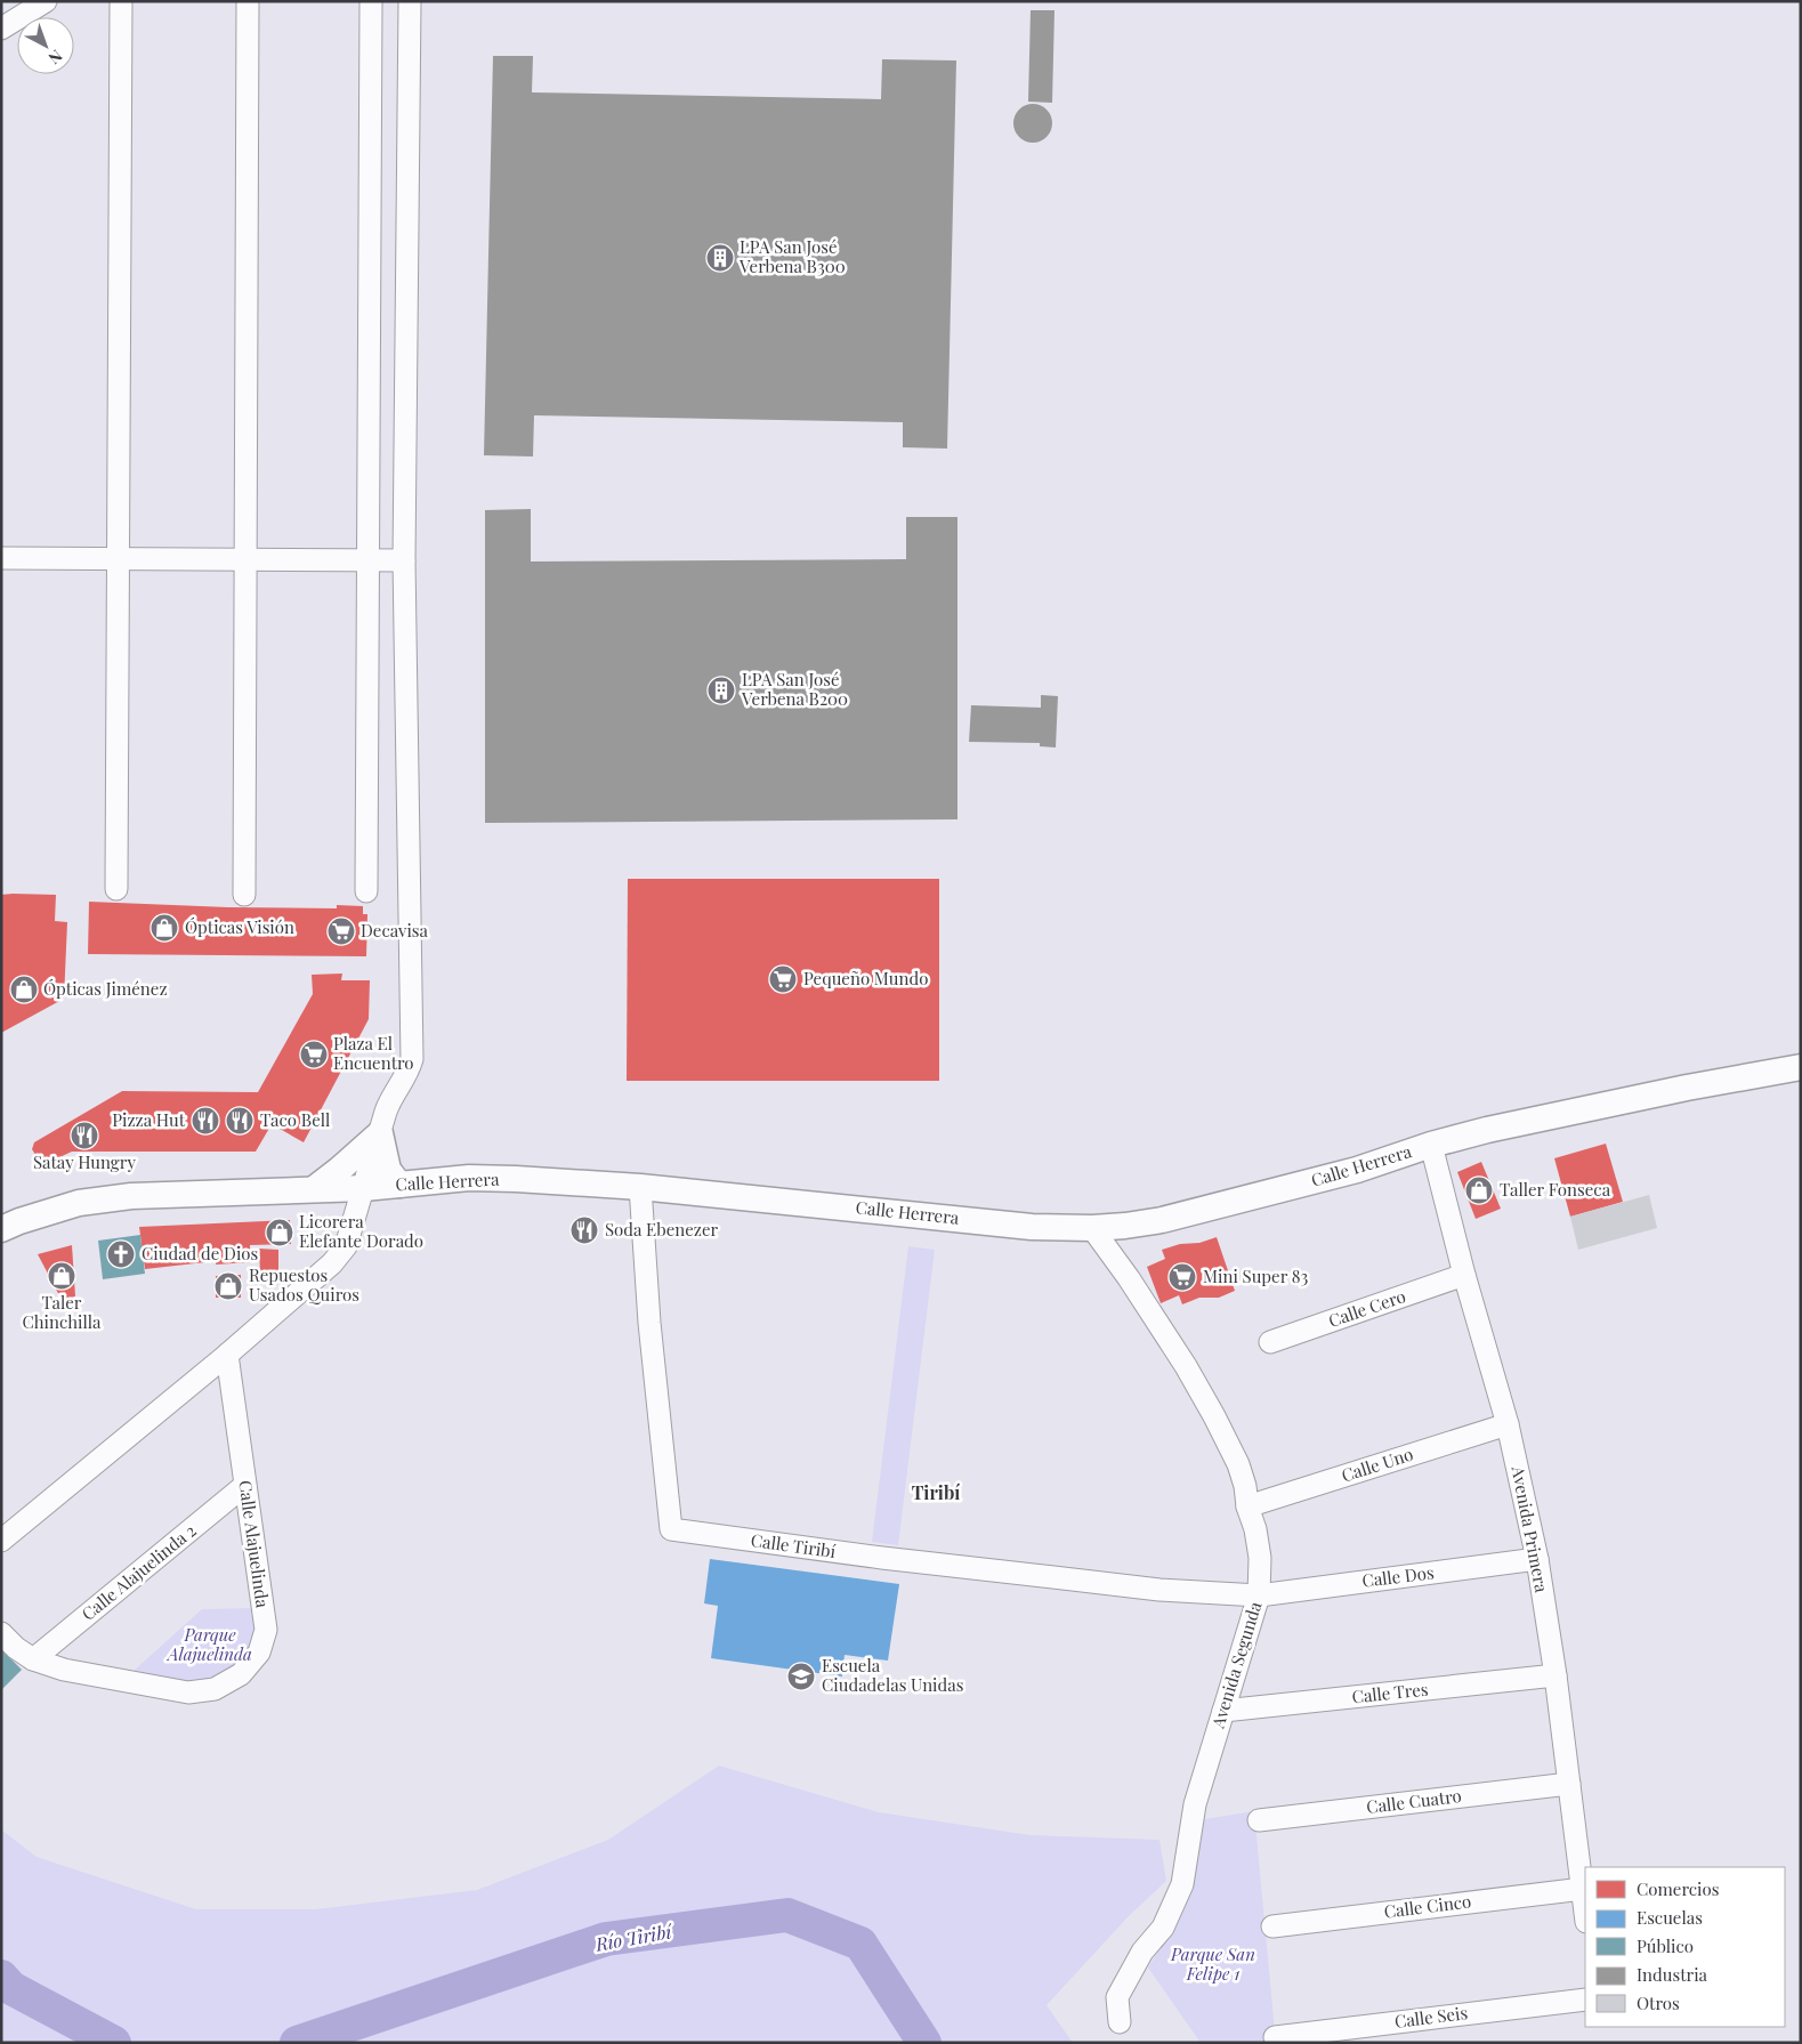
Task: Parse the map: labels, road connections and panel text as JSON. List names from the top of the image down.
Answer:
{
  "streets": {
    "street": [
      "Calle Herrera",
      "Calle Cero",
      "Calle Uno",
      "Avenida Primera",
      "Calle Alajuelinda",
      "Calle Tiribí",
      "Calle Alajuelinda 2",
      "Calle Dos",
      "Avenida Segunda",
      "Calle Tres",
      "Calle Cuatro",
      "Calle Cinco",
      "Calle Seis"
    ]
  },
  "crossings": [
    ["Calle Herrera", "Avenida Primera"],
    ["Calle Herrera", "Calle Tiribí"],
    ["Calle Herrera", "Avenida Segunda"],
    ["Calle Cero", "Avenida Primera"],
    ["Calle Uno", "Avenida Primera"],
    ["Calle Uno", "Avenida Segunda"],
    ["Avenida Primera", "Calle Dos"],
    ["Avenida Primera", "Calle Tres"],
    ["Avenida Primera", "Calle Cuatro"],
    ["Avenida Primera", "Calle Cinco"],
    ["Calle Alajuelinda", "Calle Alajuelinda 2"],
    ["Calle Tiribí", "Calle Dos"],
    ["Calle Tiribí", "Avenida Segunda"],
    ["Calle Dos", "Avenida Segunda"],
    ["Avenida Segunda", "Calle Tres"]
  ],
  "districts": ["Tiribí"],
  "water": ["Río Tiribí"],
  "parks": ["Parque Alajuelinda", "Parque San Felipe 1"],
  "places": {
    "building": ["LPA San José Verbena B300", "LPA San José Verbena B200"],
    "shop": [
      "Ópticas Visión",
      "Ópticas Jiménez",
      "Taller Fonseca",
      "Licorera Elefante Dorado",
      "Taler Chinchilla",
      "Repuestos Usados Quiros"
    ],
    "supermarket": [
      "Decavisa",
      "Pequeño Mundo",
      "Plaza El Encuentro",
      "Mini Super 83"
    ],
    "restaurant": [
      "Pizza Hut",
      "Taco Bell",
      "Satay Hungry",
      "Soda Ebenezer"
    ],
    "church": ["Ciudad de Dios"],
    "school or university": ["Escuela Ciudadelas Unidas"]
  },
  "legend": [
    "Comercios",
    "Escuelas",
    "Público",
    "Industria",
    "Otros"
  ],
  "north": "bottom right"
}
